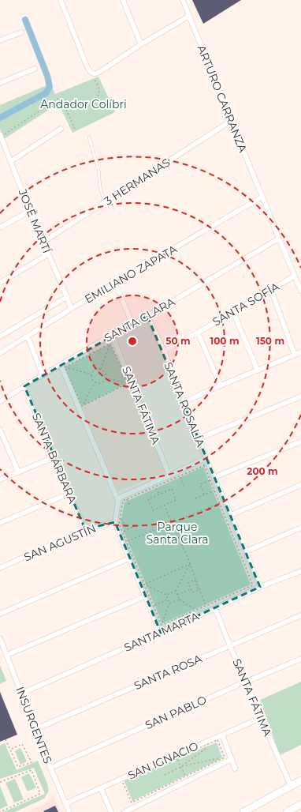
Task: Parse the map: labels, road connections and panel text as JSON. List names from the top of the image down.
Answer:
{
  "streets": {
    "street": [
      "ARTURO CARRANZA",
      "3 HERMANAS",
      "JOSÉ MARTÍ",
      "EMILIANO ZAPATA",
      "SANTA SOFÍA",
      "SANTA CLARA",
      "SANTA ROSALÍA",
      "SANTA FÁTIMA",
      "SANTA BÁRBARA",
      "SAN AGUSTÍN",
      "SANTA MARTA",
      "SANTA ROSA",
      "SAN PABLO",
      "INSURGENTES",
      "SAN IGNACIO"
    ]
  },
  "crossings": [
    ["ARTURO CARRANZA", "3 HERMANAS"],
    ["ARTURO CARRANZA", "EMILIANO ZAPATA"],
    ["ARTURO CARRANZA", "SANTA SOFÍA"],
    ["ARTURO CARRANZA", "SANTA CLARA"],
    ["3 HERMANAS", "JOSÉ MARTÍ"],
    ["JOSÉ MARTÍ", "EMILIANO ZAPATA"],
    ["SANTA SOFÍA", "SANTA ROSALÍA"],
    ["SANTA CLARA", "SANTA ROSALÍA"],
    ["SANTA CLARA", "SANTA FÁTIMA"],
    ["SANTA CLARA", "SANTA BÁRBARA"],
    ["SANTA ROSALÍA", "SANTA MARTA"],
    ["SANTA FÁTIMA", "SANTA MARTA"],
    ["SANTA FÁTIMA", "SANTA ROSA"],
    ["SANTA FÁTIMA", "SAN PABLO"],
    ["SANTA FÁTIMA", "SAN IGNACIO"],
    ["SANTA BÁRBARA", "SAN AGUSTÍN"],
    ["SANTA MARTA", "INSURGENTES"],
    ["SANTA ROSA", "INSURGENTES"],
    ["SAN PABLO", "INSURGENTES"],
    ["INSURGENTES", "SAN IGNACIO"]
  ],
  "parks": ["Andador Colíbri", "Parque Santa Clara"],
  "rings": [
    "50 m",
    "100 m",
    "150 m",
    "200 m"
  ]
}
